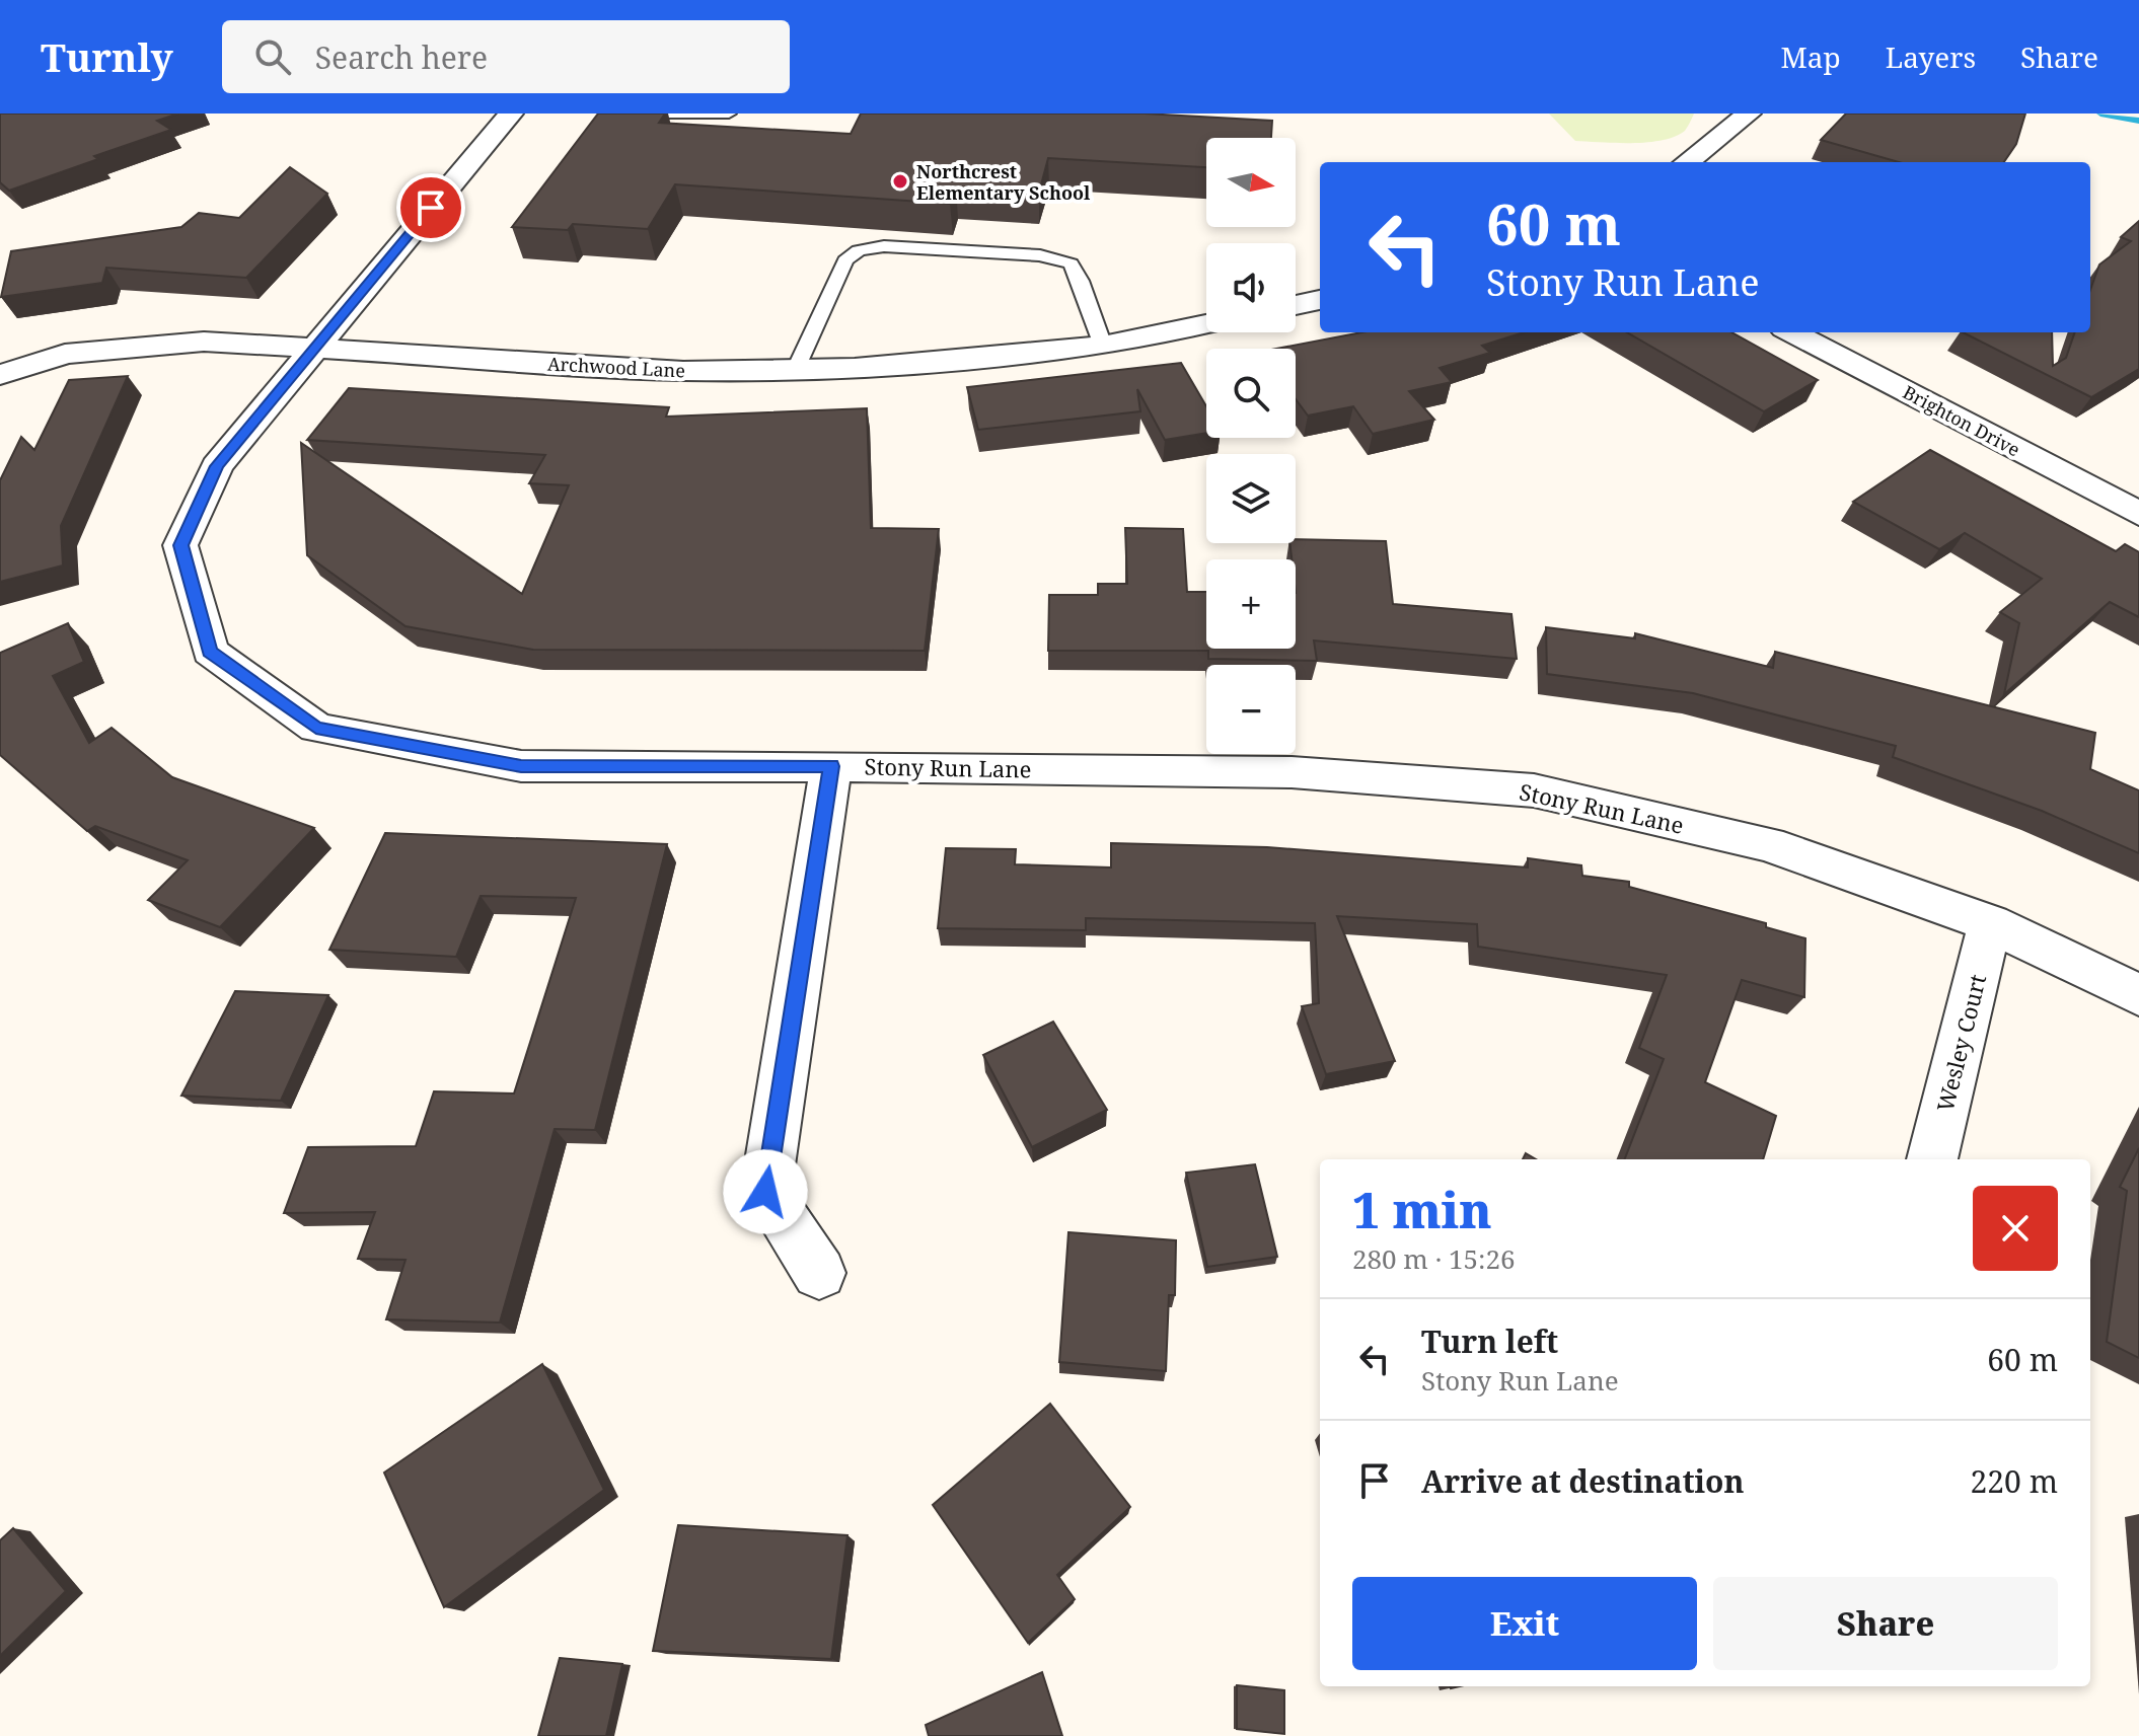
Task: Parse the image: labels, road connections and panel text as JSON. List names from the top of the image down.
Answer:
{
  "streets": {
    "street": [
      "Archwood Lane",
      "Brighton Drive",
      "Stony Run Lane",
      "Wesley Court"
    ]
  },
  "crossings": [
    ["Archwood Lane", "Stony Run Lane"],
    ["Stony Run Lane", "Wesley Court"]
  ],
  "places": ["Northcrest Elementary School"],
  "north": "right",
  "page": {
    "header": "Turnly",
    "search": "Search here",
    "nav": ["Map", "Layers", "Share"],
    "map_buttons": ["+", "−"],
    "turn": ["60 m", "Stony Run Lane"],
    "heading": ["1 min", "280 m · 15:26"],
    "list": [
      {
        "name": "Turn left",
        "note": "Stony Run Lane",
        "value": "60 m"
      },
      {
        "name": "Arrive at destination",
        "value": "220 m"
      }
    ],
    "buttons": ["Exit", "Share"]
  }
}
